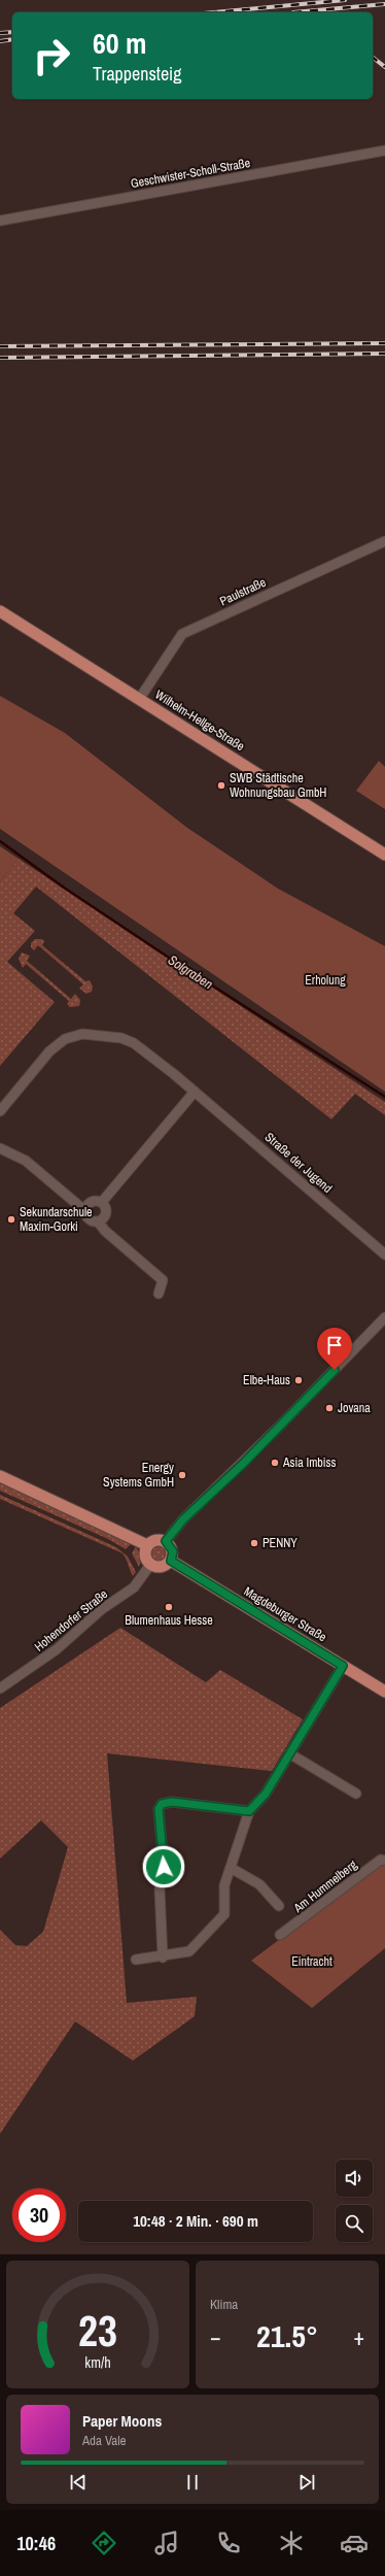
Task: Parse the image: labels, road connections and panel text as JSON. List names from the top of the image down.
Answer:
{
  "streets": {
    "main road": ["Wilhelm-Hellge-Straße", "Magdeburger Straße"],
    "street": [
      "Geschwister-Scholl-Straße",
      "Paulstraße",
      "Straße der Jugend",
      "Hohendorfer Straße",
      "Am Hummelberg"
    ]
  },
  "crossings": [
    ["Paulstraße", "Wilhelm-Hellge-Straße"],
    ["Magdeburger Straße", "Hohendorfer Straße"]
  ],
  "water": ["Solgraben"],
  "parks": ["Erholung", "Eintracht"],
  "places": [
    "SWB Städtische Wohnungsbau GmbH",
    "Sekundarschule Maxim-Gorki",
    "Elbe-Haus",
    "Jovana",
    "Asia Imbiss",
    "Energy Systems GmbH",
    "PENNY",
    "Blumenhaus Hesse"
  ],
  "page": {
    "turn": ["60 m", "Trappensteig"],
    "limit": "30",
    "trip": "10:48 · 2 Min. · 690 m",
    "tile": "Klima",
    "heat": ["−", "21.5°", "+"],
    "song": ["Paper Moons", "Ada Vale"],
    "tabs": "10:46",
    "gauge": ["23", "km/h"]
  }
}
